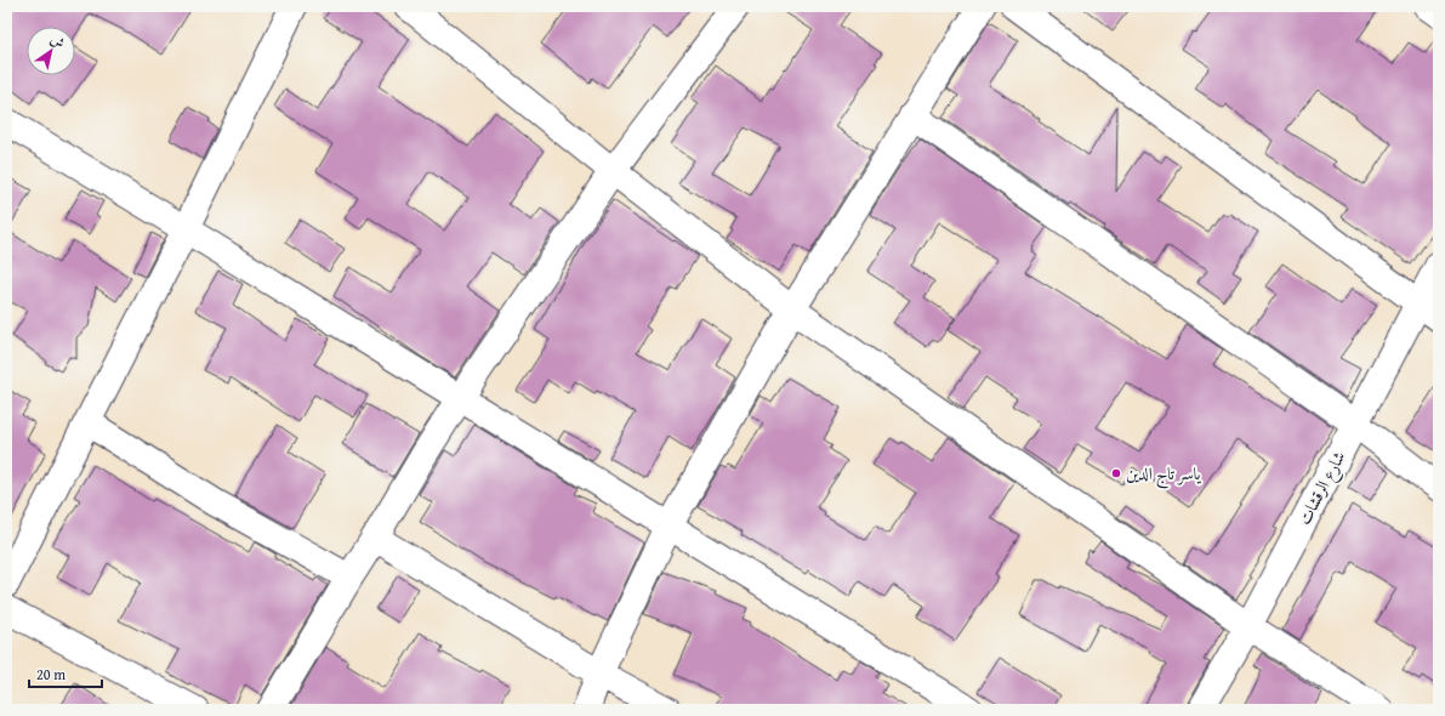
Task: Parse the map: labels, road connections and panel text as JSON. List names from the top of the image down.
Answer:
{
  "streets": {
    "street": ["شارع الرقشات"]
  },
  "places": ["ياسر تاج الدين"],
  "scale_bar": "20 m",
  "north": "top right"
}
